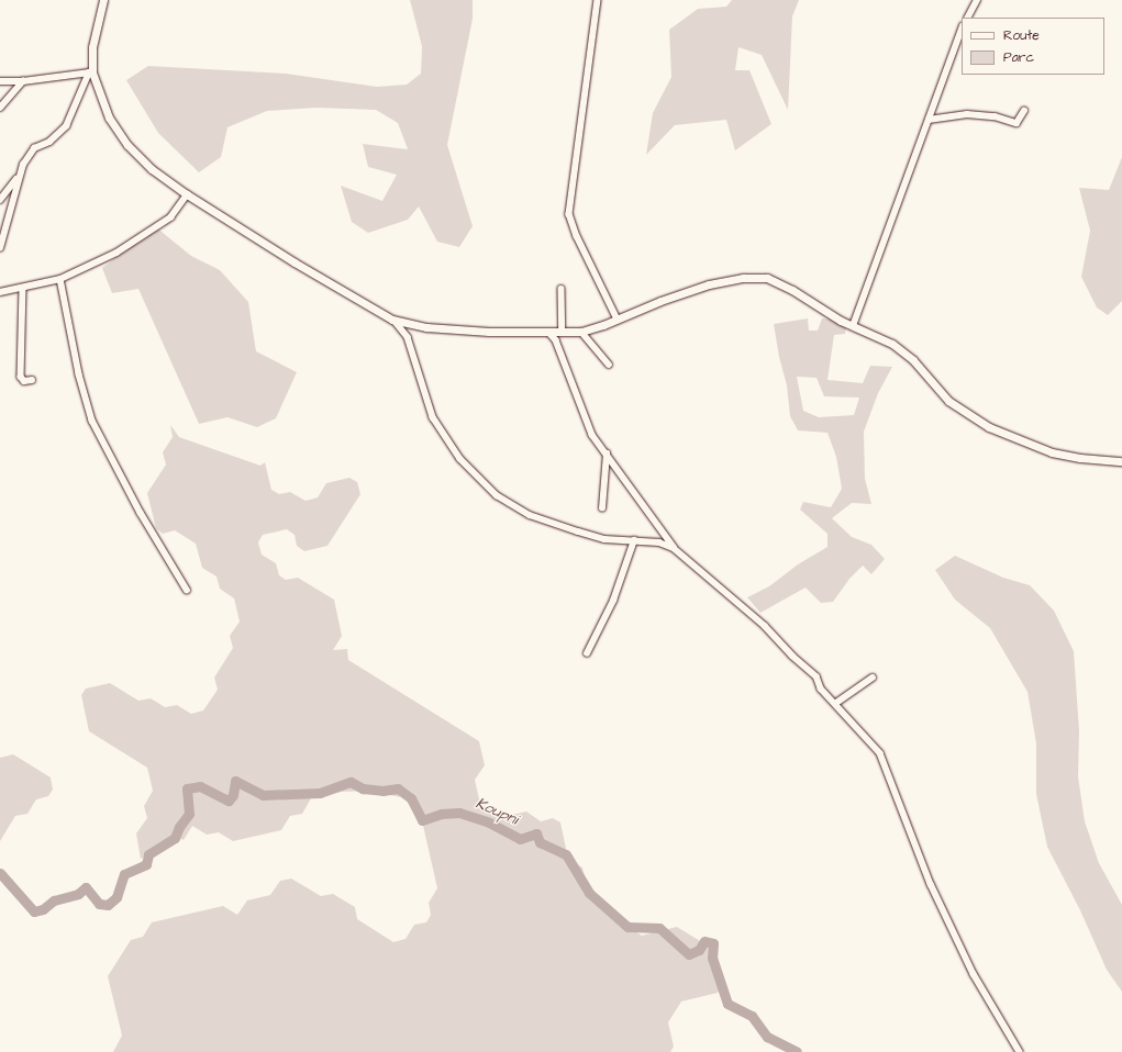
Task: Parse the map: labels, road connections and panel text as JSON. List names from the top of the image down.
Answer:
{
  "water": ["Koupni"],
  "legend": ["Route", "Parc"]
}
